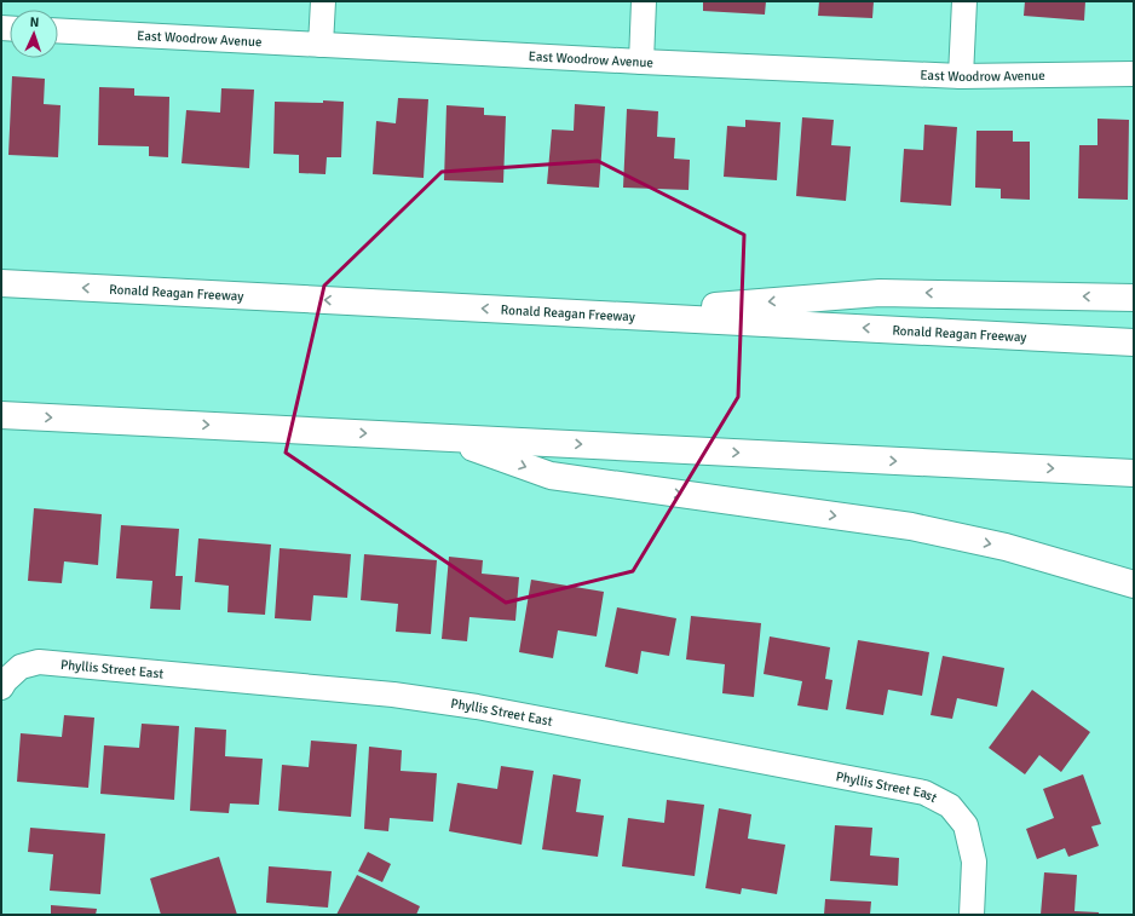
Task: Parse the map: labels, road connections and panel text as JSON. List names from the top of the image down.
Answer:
{
  "streets": {
    "highway": ["Ronald Reagan Freeway"],
    "street": ["East Woodrow Avenue", "Phyllis Street East"]
  },
  "north": "top"
}
